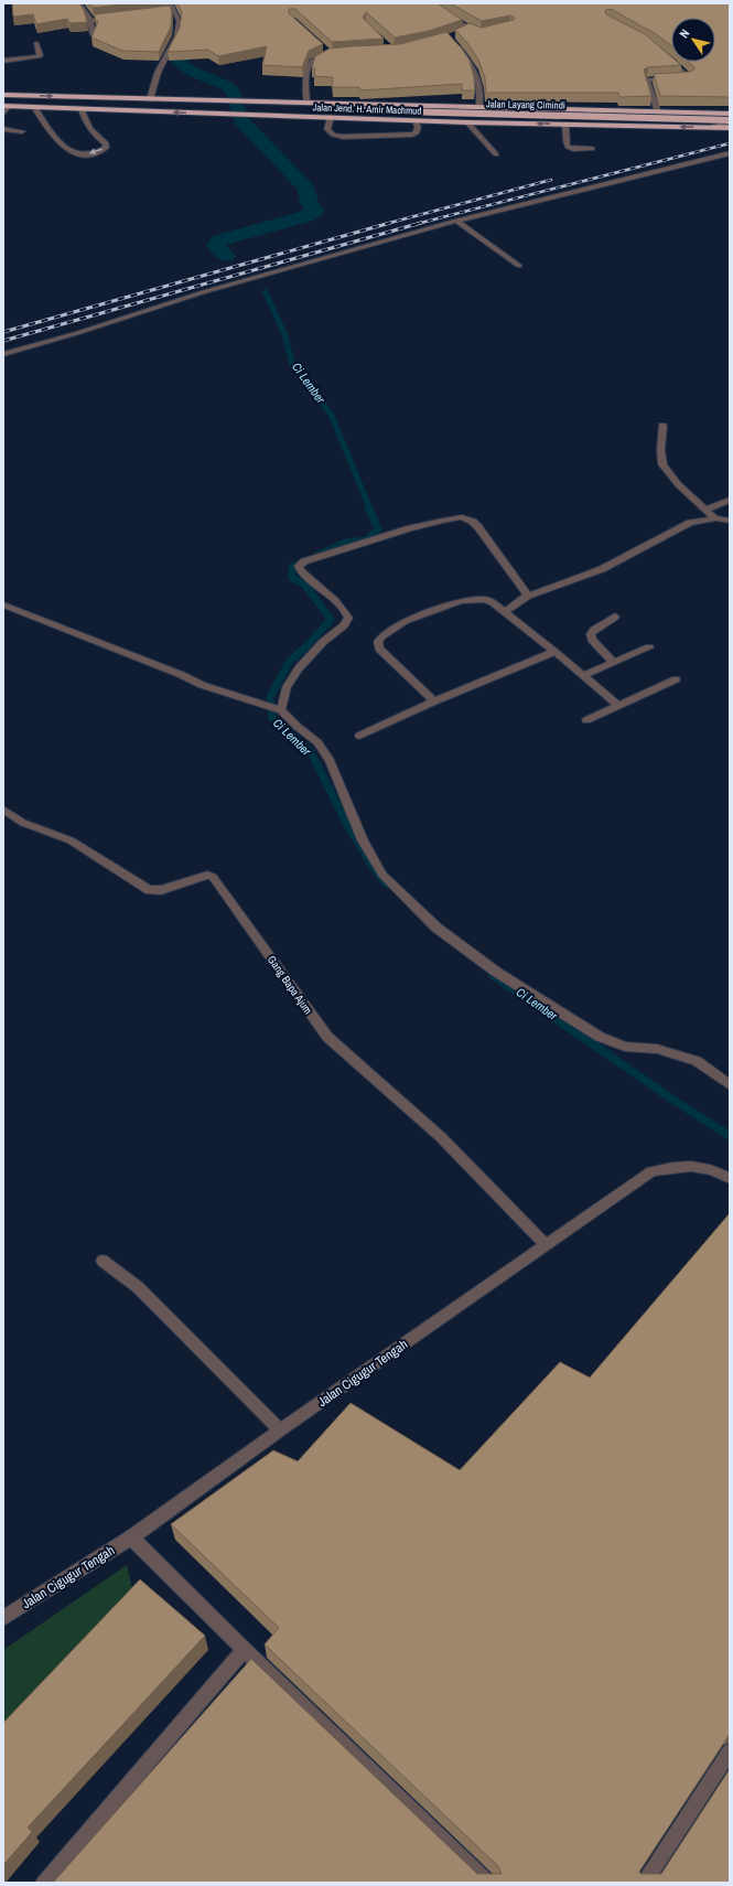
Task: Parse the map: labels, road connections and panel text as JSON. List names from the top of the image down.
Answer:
{
  "streets": {
    "highway": ["Jalan Layang Cimindi", "Jalan Jend. H. Amir Machmud"],
    "street": ["Gang Bapa Ajum", "Jalan Cigugur Tengah"]
  },
  "crossings": [
    ["Jalan Layang Cimindi", "Jalan Jend. H. Amir Machmud"],
    ["Gang Bapa Ajum", "Jalan Cigugur Tengah"]
  ],
  "water": ["Ci Lember"],
  "north": "top left"
}
